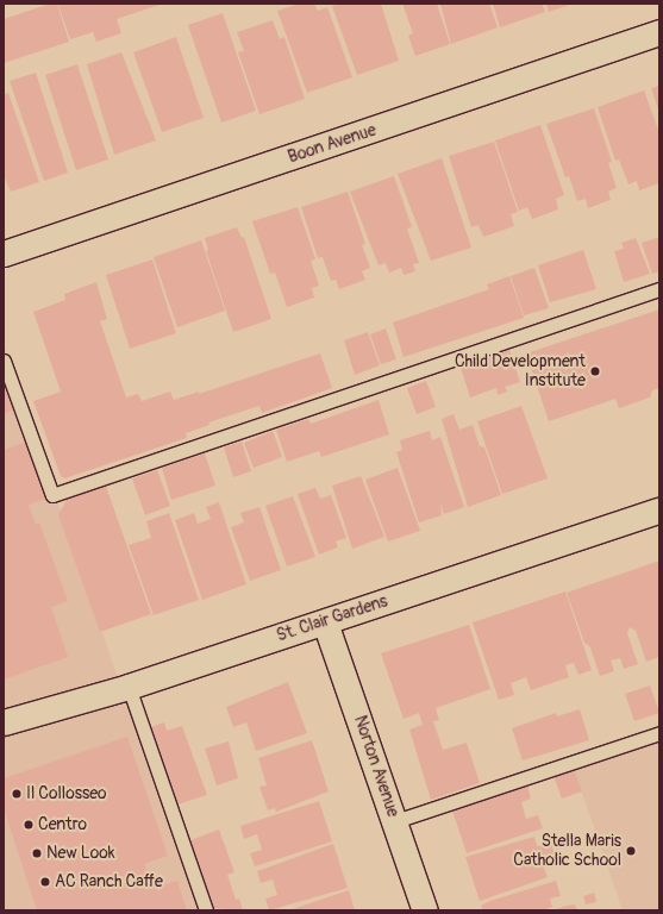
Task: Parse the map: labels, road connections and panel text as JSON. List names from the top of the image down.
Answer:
{
  "streets": {
    "street": ["Boon Avenue", "St. Clair Gardens", "Norton Avenue"]
  },
  "crossings": [
    ["St. Clair Gardens", "Norton Avenue"]
  ],
  "places": [
    "Child Development Institute",
    "Il Collosseo",
    "Centro",
    "Stella Maris Catholic School",
    "New Look",
    "AC Ranch Caffe"
  ]
}
